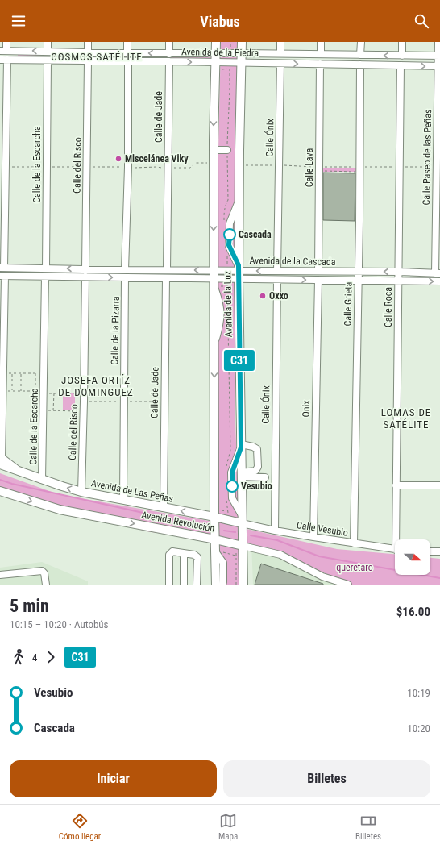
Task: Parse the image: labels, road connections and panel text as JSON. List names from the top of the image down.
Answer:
{
  "streets": {
    "main road": ["Avenida de la Luz", "Avenida de Las Peñas", "Avenida Revolución"],
    "street": [
      "Avenida de la Piedra",
      "Calle de Jade",
      "Calle Ónix",
      "Calle Paseo de las Peñas",
      "Calle de la Escarcha",
      "Calle del Risco",
      "Calle Lava",
      "Avenida de la Cascada",
      "Calle Grieta",
      "Calle Roca",
      "Calle de la Pizarra",
      "Onix",
      "Calle Vesubio"
    ]
  },
  "crossings": [
    ["Avenida de la Piedra", "Calle de Jade"],
    ["Avenida de la Piedra", "Calle Ónix"],
    ["Avenida de la Piedra", "Calle Paseo de las Peñas"],
    ["Avenida de la Piedra", "Calle de la Escarcha"],
    ["Avenida de la Piedra", "Calle del Risco"],
    ["Avenida de la Piedra", "Calle Lava"],
    ["Avenida de la Piedra", "Avenida de la Luz"],
    ["Avenida de la Piedra", "Calle Grieta"],
    ["Avenida de la Piedra", "Calle Roca"],
    ["Calle de Jade", "Avenida de la Cascada"],
    ["Calle de Jade", "Avenida de Las Peñas"],
    ["Calle Ónix", "Avenida de la Cascada"],
    ["Calle Ónix", "Calle Vesubio"],
    ["Calle Paseo de las Peñas", "Avenida de la Cascada"],
    ["Calle de la Escarcha", "Avenida de la Cascada"],
    ["Calle de la Escarcha", "Avenida de Las Peñas"],
    ["Calle del Risco", "Avenida de la Cascada"],
    ["Calle del Risco", "Avenida de Las Peñas"],
    ["Calle Lava", "Avenida de la Cascada"],
    ["Avenida de la Cascada", "Avenida de la Luz"],
    ["Avenida de la Cascada", "Calle Grieta"],
    ["Avenida de la Cascada", "Calle Roca"],
    ["Avenida de la Cascada", "Calle de la Pizarra"],
    ["Avenida de la Cascada", "Onix"],
    ["Avenida de la Luz", "Avenida de Las Peñas"],
    ["Avenida de la Luz", "Avenida Revolución"],
    ["Avenida de la Luz", "Calle Vesubio"],
    ["Calle Grieta", "Calle Vesubio"],
    ["Calle de la Pizarra", "Avenida de Las Peñas"],
    ["Onix", "Calle Vesubio"],
    ["Avenida de Las Peñas", "Calle Vesubio"]
  ],
  "one_way": ["Avenida de Las Peñas", "Avenida Revolución"],
  "districts": ["COSMOS SATÉLITE", "JOSEFA ORTÍZ DE DOMINGUEZ", "LOMAS DE SATÉLITE"],
  "parks": ["queretaro"],
  "places": [
    "Miscelánea Viky",
    "Cascada",
    "Oxxo",
    "Vesubio"
  ],
  "lines": ["bus line C31"],
  "north": "right",
  "page": {
    "header": "Viabus",
    "on_map": "C31",
    "heading": ["5 min", "10:15 – 10:20 · Autobús", "$16.00"],
    "legs": ["4", "C31"],
    "list": [
      {
        "name": "Vesubio",
        "value": "10:19"
      },
      {
        "name": "Cascada",
        "value": "10:20"
      }
    ],
    "buttons": ["Iniciar", "Billetes"],
    "tabs": ["Cómo llegar", "Mapa", "Billetes"]
  }
}
